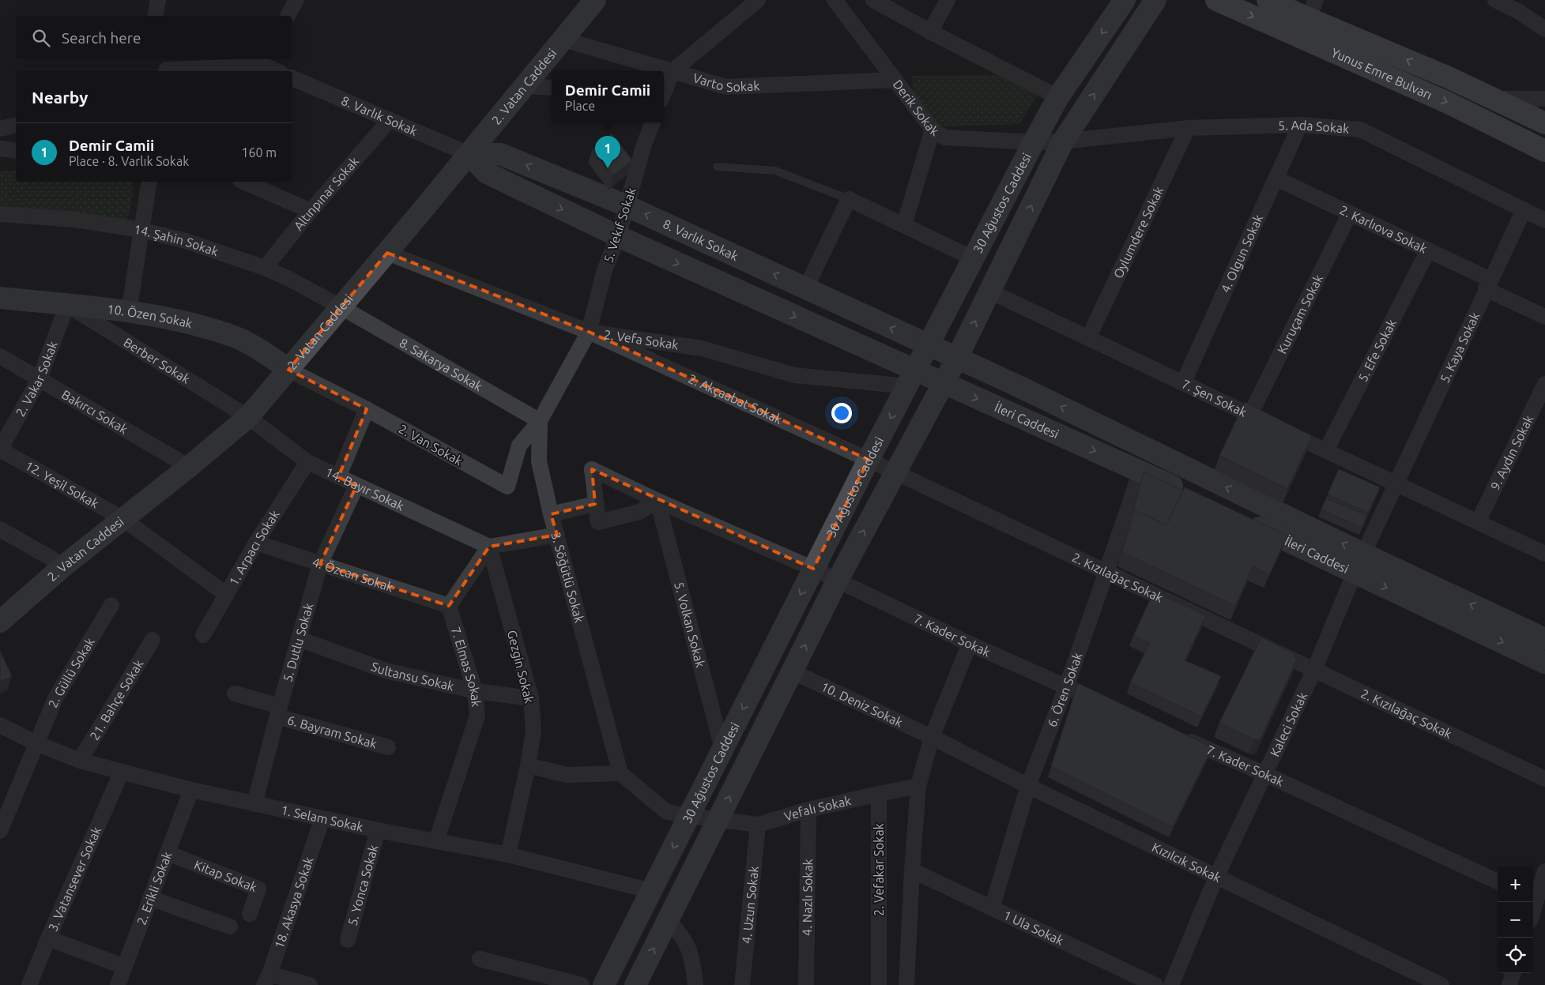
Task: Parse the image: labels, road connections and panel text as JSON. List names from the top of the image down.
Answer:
{
  "streets": {
    "main road": [
      "Yunus Emre Bulvarı",
      "2. Vatan Caddesi",
      "8. Varlık Sokak",
      "30 Ağustos Caddesi",
      "10. Özen Sokak",
      "İleri Caddesi"
    ],
    "street": [
      "Varto Sokak",
      "Derik Sokak",
      "5. Ada Sokak",
      "Altınpınar Sokak",
      "5. Vekıf Sokak",
      "2. Karlıova Sokak",
      "Oylumdere Sokak",
      "14. Şahin Sokak",
      "4. Olgun Sokak",
      "Kuruçam Sokak",
      "2. Vefa Sokak",
      "5. Kaya Sokak",
      "5. Efe Sokak",
      "Berber Sokak",
      "8. Sakarya Sokak",
      "2. Vakar Sokak",
      "7. Şen Sokak",
      "2. Akçaabat Sokak",
      "Bakırcı Sokak",
      "2. Van Sokak",
      "9. Aydın Sokak",
      "12. Yeşil Sokak",
      "14. Bayır Sokak",
      "1. Arpacı Sokak",
      "4. Özcan Sokak",
      "2. Kızılağaç Sokak",
      "3. Söğütlü Sokak",
      "5. Volkan Sokak",
      "7. Kader Sokak",
      "5. Dutlu Sokak",
      "7. Elmas Sokak",
      "Gezgin Sokak",
      "2. Güllü Sokak",
      "Sultansu Sokak",
      "6. Ören Sokak",
      "21. Bahçe Sokak",
      "10. Deniz Sokak",
      "Kaleci Sokak",
      "6. Bayram Sokak",
      "Vefalı Sokak",
      "1. Selam Sokak",
      "Kızılcık Sokak",
      "2. Vefakar Sokak",
      "Kitap Sokak",
      "3. Vatansever Sokak",
      "5. Yonca Sokak",
      "2. Erikli Sokak",
      "4. Nazlı Sokak",
      "18. Akasya Sokak",
      "4. Uzun Sokak",
      "1 Ula Sokak"
    ]
  },
  "crossings": [
    ["Varto Sokak", "2. Vatan Caddesi"],
    ["Varto Sokak", "Derik Sokak"],
    ["2. Vatan Caddesi", "8. Varlık Sokak"],
    ["2. Vatan Caddesi", "14. Şahin Sokak"],
    ["2. Vatan Caddesi", "10. Özen Sokak"],
    ["2. Vatan Caddesi", "2. Vefa Sokak"],
    ["2. Vatan Caddesi", "Berber Sokak"],
    ["2. Vatan Caddesi", "8. Sakarya Sokak"],
    ["2. Vatan Caddesi", "Bakırcı Sokak"],
    ["2. Vatan Caddesi", "2. Van Sokak"],
    ["2. Vatan Caddesi", "12. Yeşil Sokak"],
    ["2. Vatan Caddesi", "14. Bayır Sokak"],
    ["Derik Sokak", "5. Ada Sokak"],
    ["Derik Sokak", "30 Ağustos Caddesi"],
    ["8. Varlık Sokak", "Altınpınar Sokak"],
    ["8. Varlık Sokak", "30 Ağustos Caddesi"],
    ["8. Varlık Sokak", "5. Vekıf Sokak"],
    ["8. Varlık Sokak", "2. Vefa Sokak"],
    ["8. Varlık Sokak", "İleri Caddesi"],
    ["5. Ada Sokak", "30 Ağustos Caddesi"],
    ["5. Ada Sokak", "Oylumdere Sokak"],
    ["5. Ada Sokak", "4. Olgun Sokak"],
    ["5. Ada Sokak", "5. Kaya Sokak"],
    ["Altınpınar Sokak", "14. Şahin Sokak"],
    ["30 Ağustos Caddesi", "2. Vefa Sokak"],
    ["30 Ağustos Caddesi", "7. Şen Sokak"],
    ["30 Ağustos Caddesi", "2. Akçaabat Sokak"],
    ["30 Ağustos Caddesi", "İleri Caddesi"],
    ["30 Ağustos Caddesi", "2. Kızılağaç Sokak"],
    ["30 Ağustos Caddesi", "5. Volkan Sokak"],
    ["30 Ağustos Caddesi", "7. Kader Sokak"],
    ["30 Ağustos Caddesi", "10. Deniz Sokak"],
    ["30 Ağustos Caddesi", "1. Selam Sokak"],
    ["5. Vekıf Sokak", "2. Vefa Sokak"],
    ["5. Vekıf Sokak", "2. Akçaabat Sokak"],
    ["5. Vekıf Sokak", "3. Söğütlü Sokak"],
    ["2. Karlıova Sokak", "4. Olgun Sokak"],
    ["2. Karlıova Sokak", "Kuruçam Sokak"],
    ["2. Karlıova Sokak", "5. Kaya Sokak"],
    ["2. Karlıova Sokak", "5. Efe Sokak"],
    ["Oylumdere Sokak", "7. Şen Sokak"],
    ["14. Şahin Sokak", "8. Sakarya Sokak"],
    ["4. Olgun Sokak", "7. Şen Sokak"],
    ["Kuruçam Sokak", "7. Şen Sokak"],
    ["10. Özen Sokak", "Berber Sokak"],
    ["10. Özen Sokak", "2. Vakar Sokak"],
    ["10. Özen Sokak", "2. Van Sokak"],
    ["2. Vefa Sokak", "2. Akçaabat Sokak"],
    ["2. Vefa Sokak", "İleri Caddesi"],
    ["2. Vefa Sokak", "3. Söğütlü Sokak"],
    ["5. Kaya Sokak", "7. Şen Sokak"],
    ["5. Kaya Sokak", "Kaleci Sokak"],
    ["5. Efe Sokak", "7. Şen Sokak"],
    ["Berber Sokak", "2. Vakar Sokak"],
    ["Berber Sokak", "14. Bayır Sokak"],
    ["8. Sakarya Sokak", "2. Van Sokak"],
    ["8. Sakarya Sokak", "3. Söğütlü Sokak"],
    ["2. Vakar Sokak", "Bakırcı Sokak"],
    ["2. Vakar Sokak", "12. Yeşil Sokak"],
    ["7. Şen Sokak", "9. Aydın Sokak"],
    ["7. Şen Sokak", "Kaleci Sokak"],
    ["2. Akçaabat Sokak", "2. Kızılağaç Sokak"],
    ["2. Akçaabat Sokak", "3. Söğütlü Sokak"],
    ["İleri Caddesi", "6. Ören Sokak"],
    ["İleri Caddesi", "Kaleci Sokak"],
    ["2. Van Sokak", "3. Söğütlü Sokak"],
    ["12. Yeşil Sokak", "1. Arpacı Sokak"],
    ["14. Bayır Sokak", "1. Arpacı Sokak"],
    ["14. Bayır Sokak", "5. Dutlu Sokak"],
    ["14. Bayır Sokak", "Gezgin Sokak"],
    ["1. Arpacı Sokak", "4. Özcan Sokak"],
    ["4. Özcan Sokak", "5. Dutlu Sokak"],
    ["4. Özcan Sokak", "7. Elmas Sokak"],
    ["2. Kızılağaç Sokak", "6. Ören Sokak"],
    ["2. Kızılağaç Sokak", "Kaleci Sokak"],
    ["7. Kader Sokak", "6. Ören Sokak"],
    ["7. Kader Sokak", "Kaleci Sokak"],
    ["5. Dutlu Sokak", "Sultansu Sokak"],
    ["5. Dutlu Sokak", "6. Bayram Sokak"],
    ["5. Dutlu Sokak", "1. Selam Sokak"],
    ["7. Elmas Sokak", "Sultansu Sokak"],
    ["7. Elmas Sokak", "1. Selam Sokak"],
    ["Gezgin Sokak", "Sultansu Sokak"],
    ["Gezgin Sokak", "1. Selam Sokak"],
    ["2. Güllü Sokak", "1. Selam Sokak"],
    ["6. Ören Sokak", "Kızılcık Sokak"],
    ["6. Ören Sokak", "1 Ula Sokak"],
    ["21. Bahçe Sokak", "1. Selam Sokak"],
    ["10. Deniz Sokak", "Kızılcık Sokak"],
    ["Kaleci Sokak", "Kızılcık Sokak"],
    ["Vefalı Sokak", "2. Vefakar Sokak"],
    ["Vefalı Sokak", "4. Nazlı Sokak"],
    ["Vefalı Sokak", "4. Uzun Sokak"],
    ["1. Selam Sokak", "3. Vatansever Sokak"],
    ["1. Selam Sokak", "5. Yonca Sokak"],
    ["1. Selam Sokak", "2. Erikli Sokak"],
    ["1. Selam Sokak", "18. Akasya Sokak"],
    ["Kitap Sokak", "2. Erikli Sokak"]
  ],
  "page": {
    "search": "Search here",
    "popup": ["Demir Camii", "Place"],
    "heading": "Nearby",
    "list": [
      {
        "mark": "1",
        "name": "Demir Camii",
        "note": "Place · 8. Varlık Sokak",
        "value": "160 m"
      }
    ],
    "pins": "1",
    "map_buttons": ["+", "−"]
  }
}
